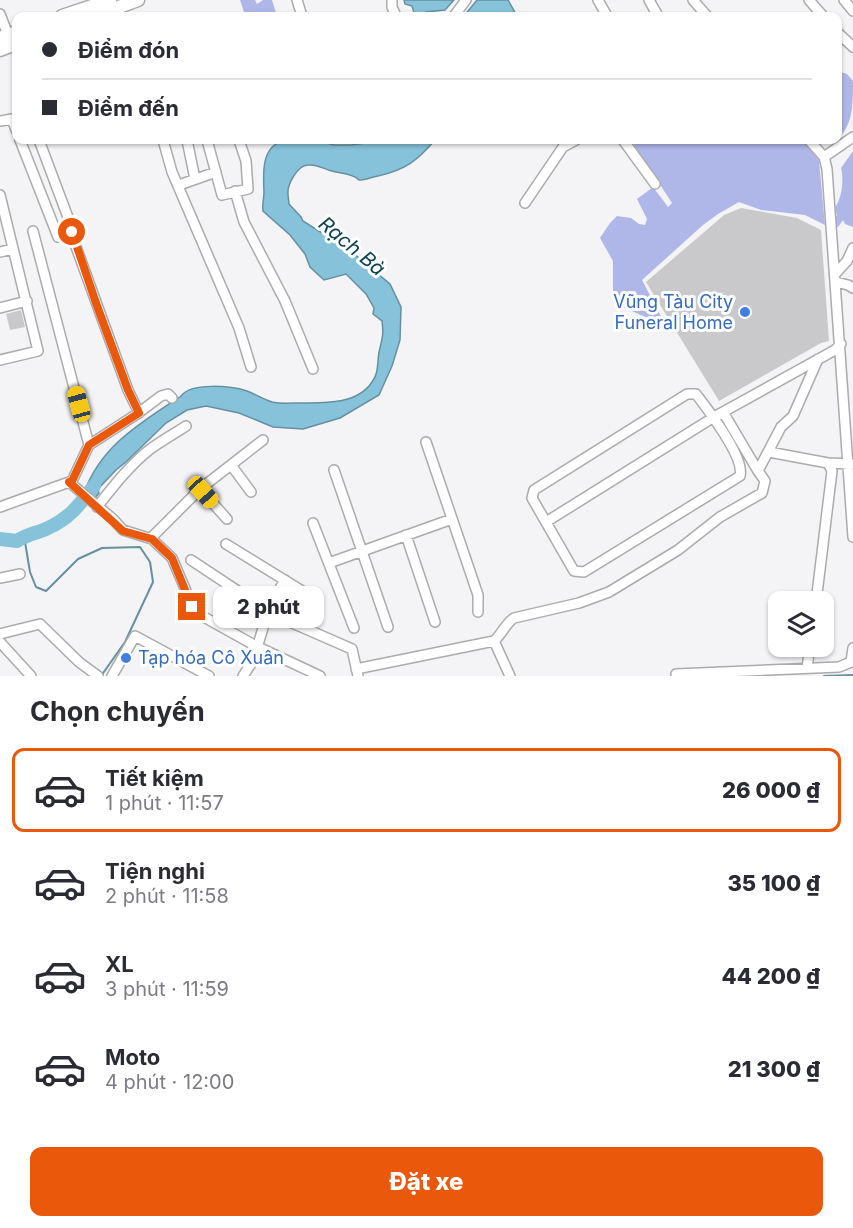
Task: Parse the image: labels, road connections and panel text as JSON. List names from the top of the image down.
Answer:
{
  "water": ["Rạch Bà"],
  "places": ["Vũng Tàu City Funeral Home", "Tạp hóa Cô Xuân"],
  "page": {
    "banner": ["Điểm đón", "Điểm đến"],
    "bubble": "2 phút",
    "heading": "Chọn chuyến",
    "list": [
      {
        "name": "Tiết kiệm",
        "note": "1 phút · 11:57",
        "value": "26 000 ₫"
      },
      {
        "name": "Tiện nghi",
        "note": "2 phút · 11:58",
        "value": "35 100 ₫"
      },
      {
        "name": "XL",
        "note": "3 phút · 11:59",
        "value": "44 200 ₫"
      },
      {
        "name": "Moto",
        "note": "4 phút · 12:00",
        "value": "21 300 ₫"
      }
    ],
    "buttons": "Đặt xe"
  }
}
